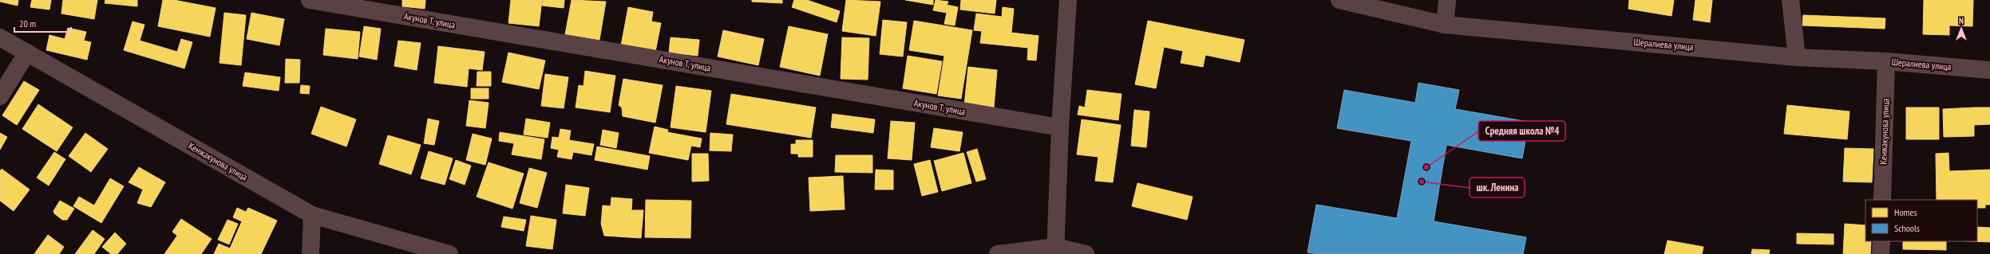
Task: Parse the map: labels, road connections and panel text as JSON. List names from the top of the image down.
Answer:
{
  "streets": {
    "street": ["Акунов Т. улица", "Шералиева улица", "Кенжакунова улица"]
  },
  "crossings": [
    ["Шералиева улица", "Кенжакунова улица"]
  ],
  "places": ["Средняя школа №4", "шк. Ленина"],
  "legend": ["Homes", "Schools"],
  "scale_bar": "20 m",
  "north": "top"
}
